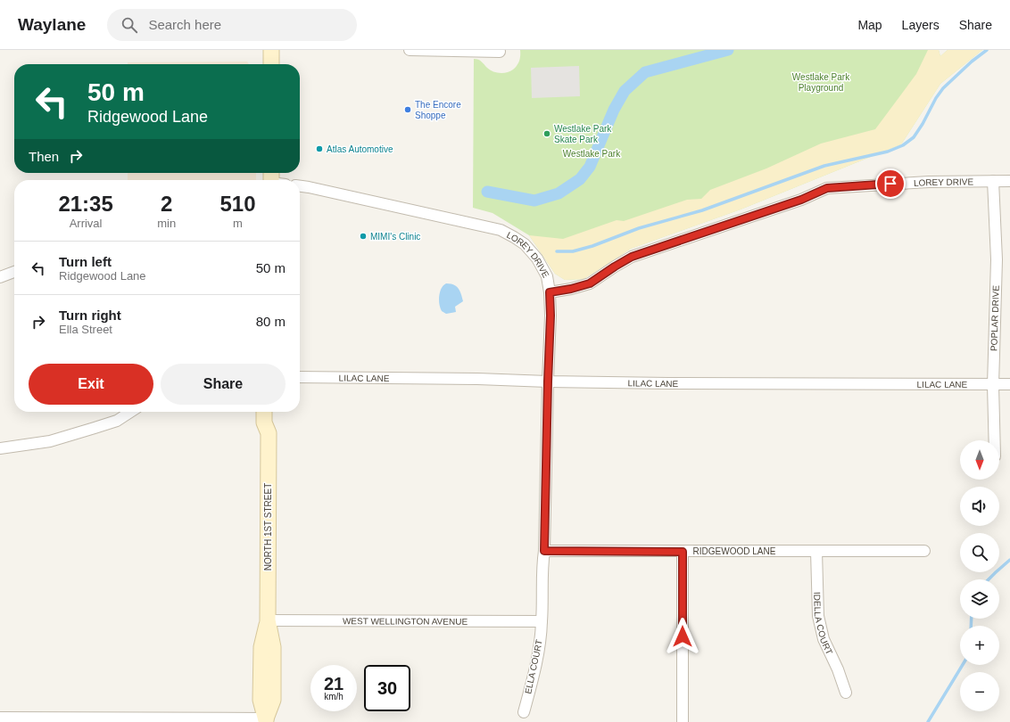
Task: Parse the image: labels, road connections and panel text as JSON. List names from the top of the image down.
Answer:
{
  "streets": {
    "main road": ["NORTH 1ST STREET"],
    "street": [
      "LOREY DRIVE",
      "POPLAR DRIVE",
      "LILAC LANE",
      "RIDGEWOOD LANE",
      "WEST WELLINGTON AVENUE",
      "IDELLA COURT",
      "ELLA COURT"
    ]
  },
  "crossings": [
    ["LOREY DRIVE", "POPLAR DRIVE"],
    ["LOREY DRIVE", "ELLA COURT"],
    ["POPLAR DRIVE", "LILAC LANE"],
    ["LILAC LANE", "ELLA COURT"],
    ["NORTH 1ST STREET", "WEST WELLINGTON AVENUE"],
    ["RIDGEWOOD LANE", "IDELLA COURT"],
    ["RIDGEWOOD LANE", "ELLA COURT"],
    ["WEST WELLINGTON AVENUE", "ELLA COURT"]
  ],
  "parks": ["Westlake Park Playground", "Westlake Park"],
  "places": [
    "The Encore Shoppe",
    "Westlake Park Skate Park",
    "Atlas Automotive",
    "MIMI's Clinic"
  ],
  "north": "bottom",
  "page": {
    "header": "Waylane",
    "search": "Search here",
    "nav": ["Map", "Layers", "Share"],
    "turn": ["50 m", "Ridgewood Lane"],
    "then": "Then",
    "eta": [
      "21:35",
      "Arrival",
      "2",
      "min",
      "510",
      "m"
    ],
    "list": [
      {
        "name": "Turn left",
        "note": "Ridgewood Lane",
        "value": "50 m"
      },
      {
        "name": "Turn right",
        "note": "Ella Street",
        "value": "80 m"
      }
    ],
    "buttons": ["Exit", "Share"],
    "map_buttons": ["+", "−"],
    "speed": "21 km/h",
    "limit": "30"
  }
}
